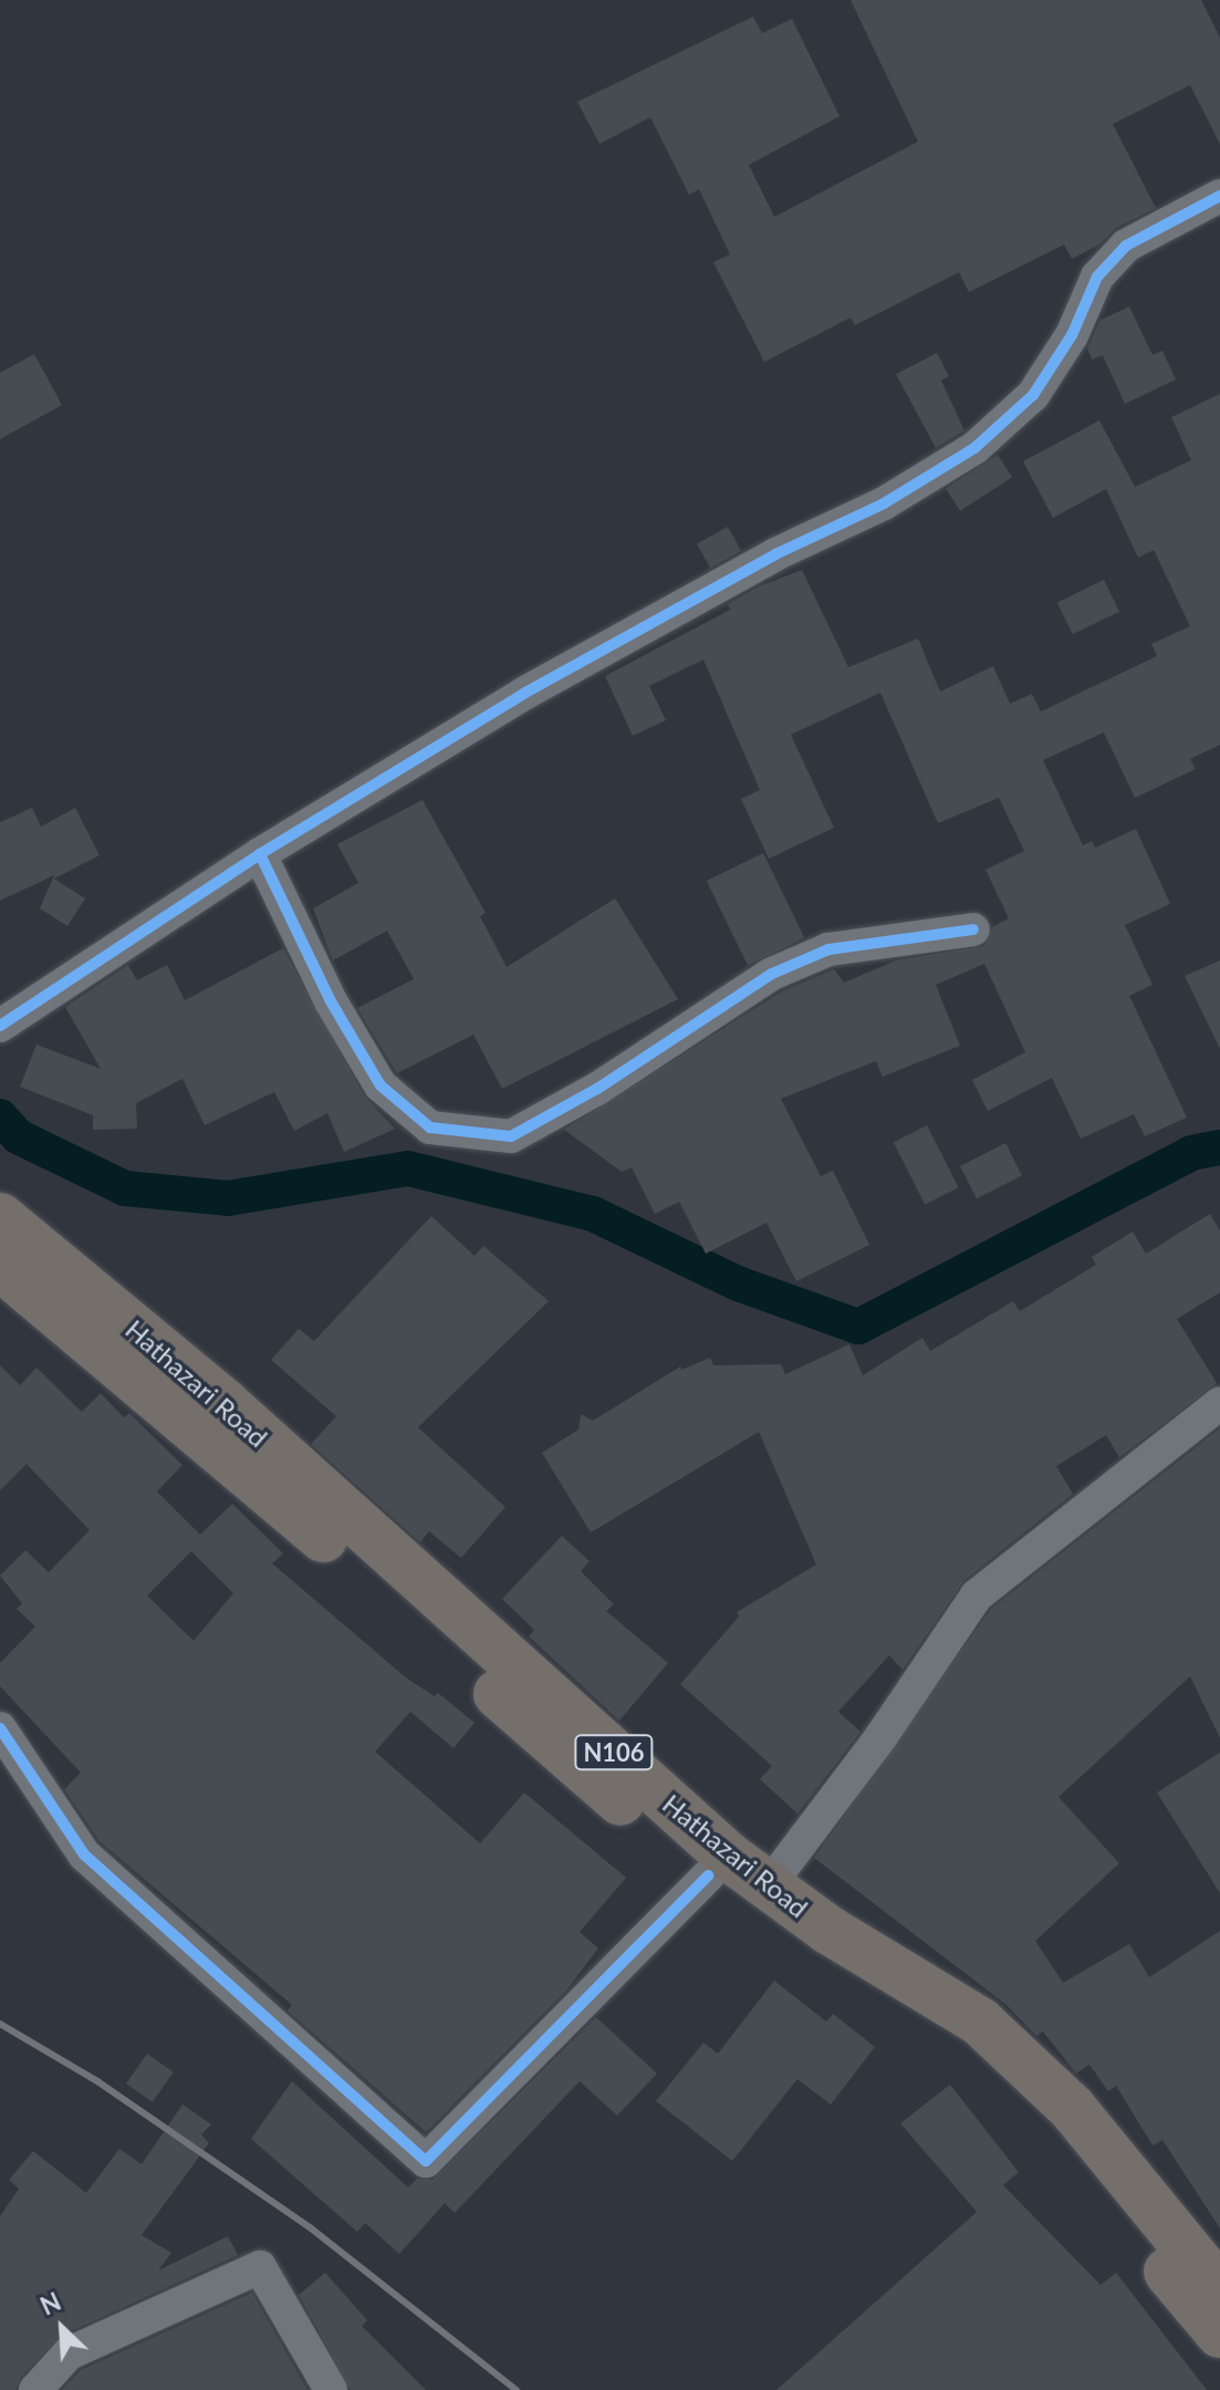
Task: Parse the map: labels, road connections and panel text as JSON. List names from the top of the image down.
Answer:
{
  "streets": {
    "highway": ["Hathazari Road", "N106"]
  },
  "north": "top left"
}
